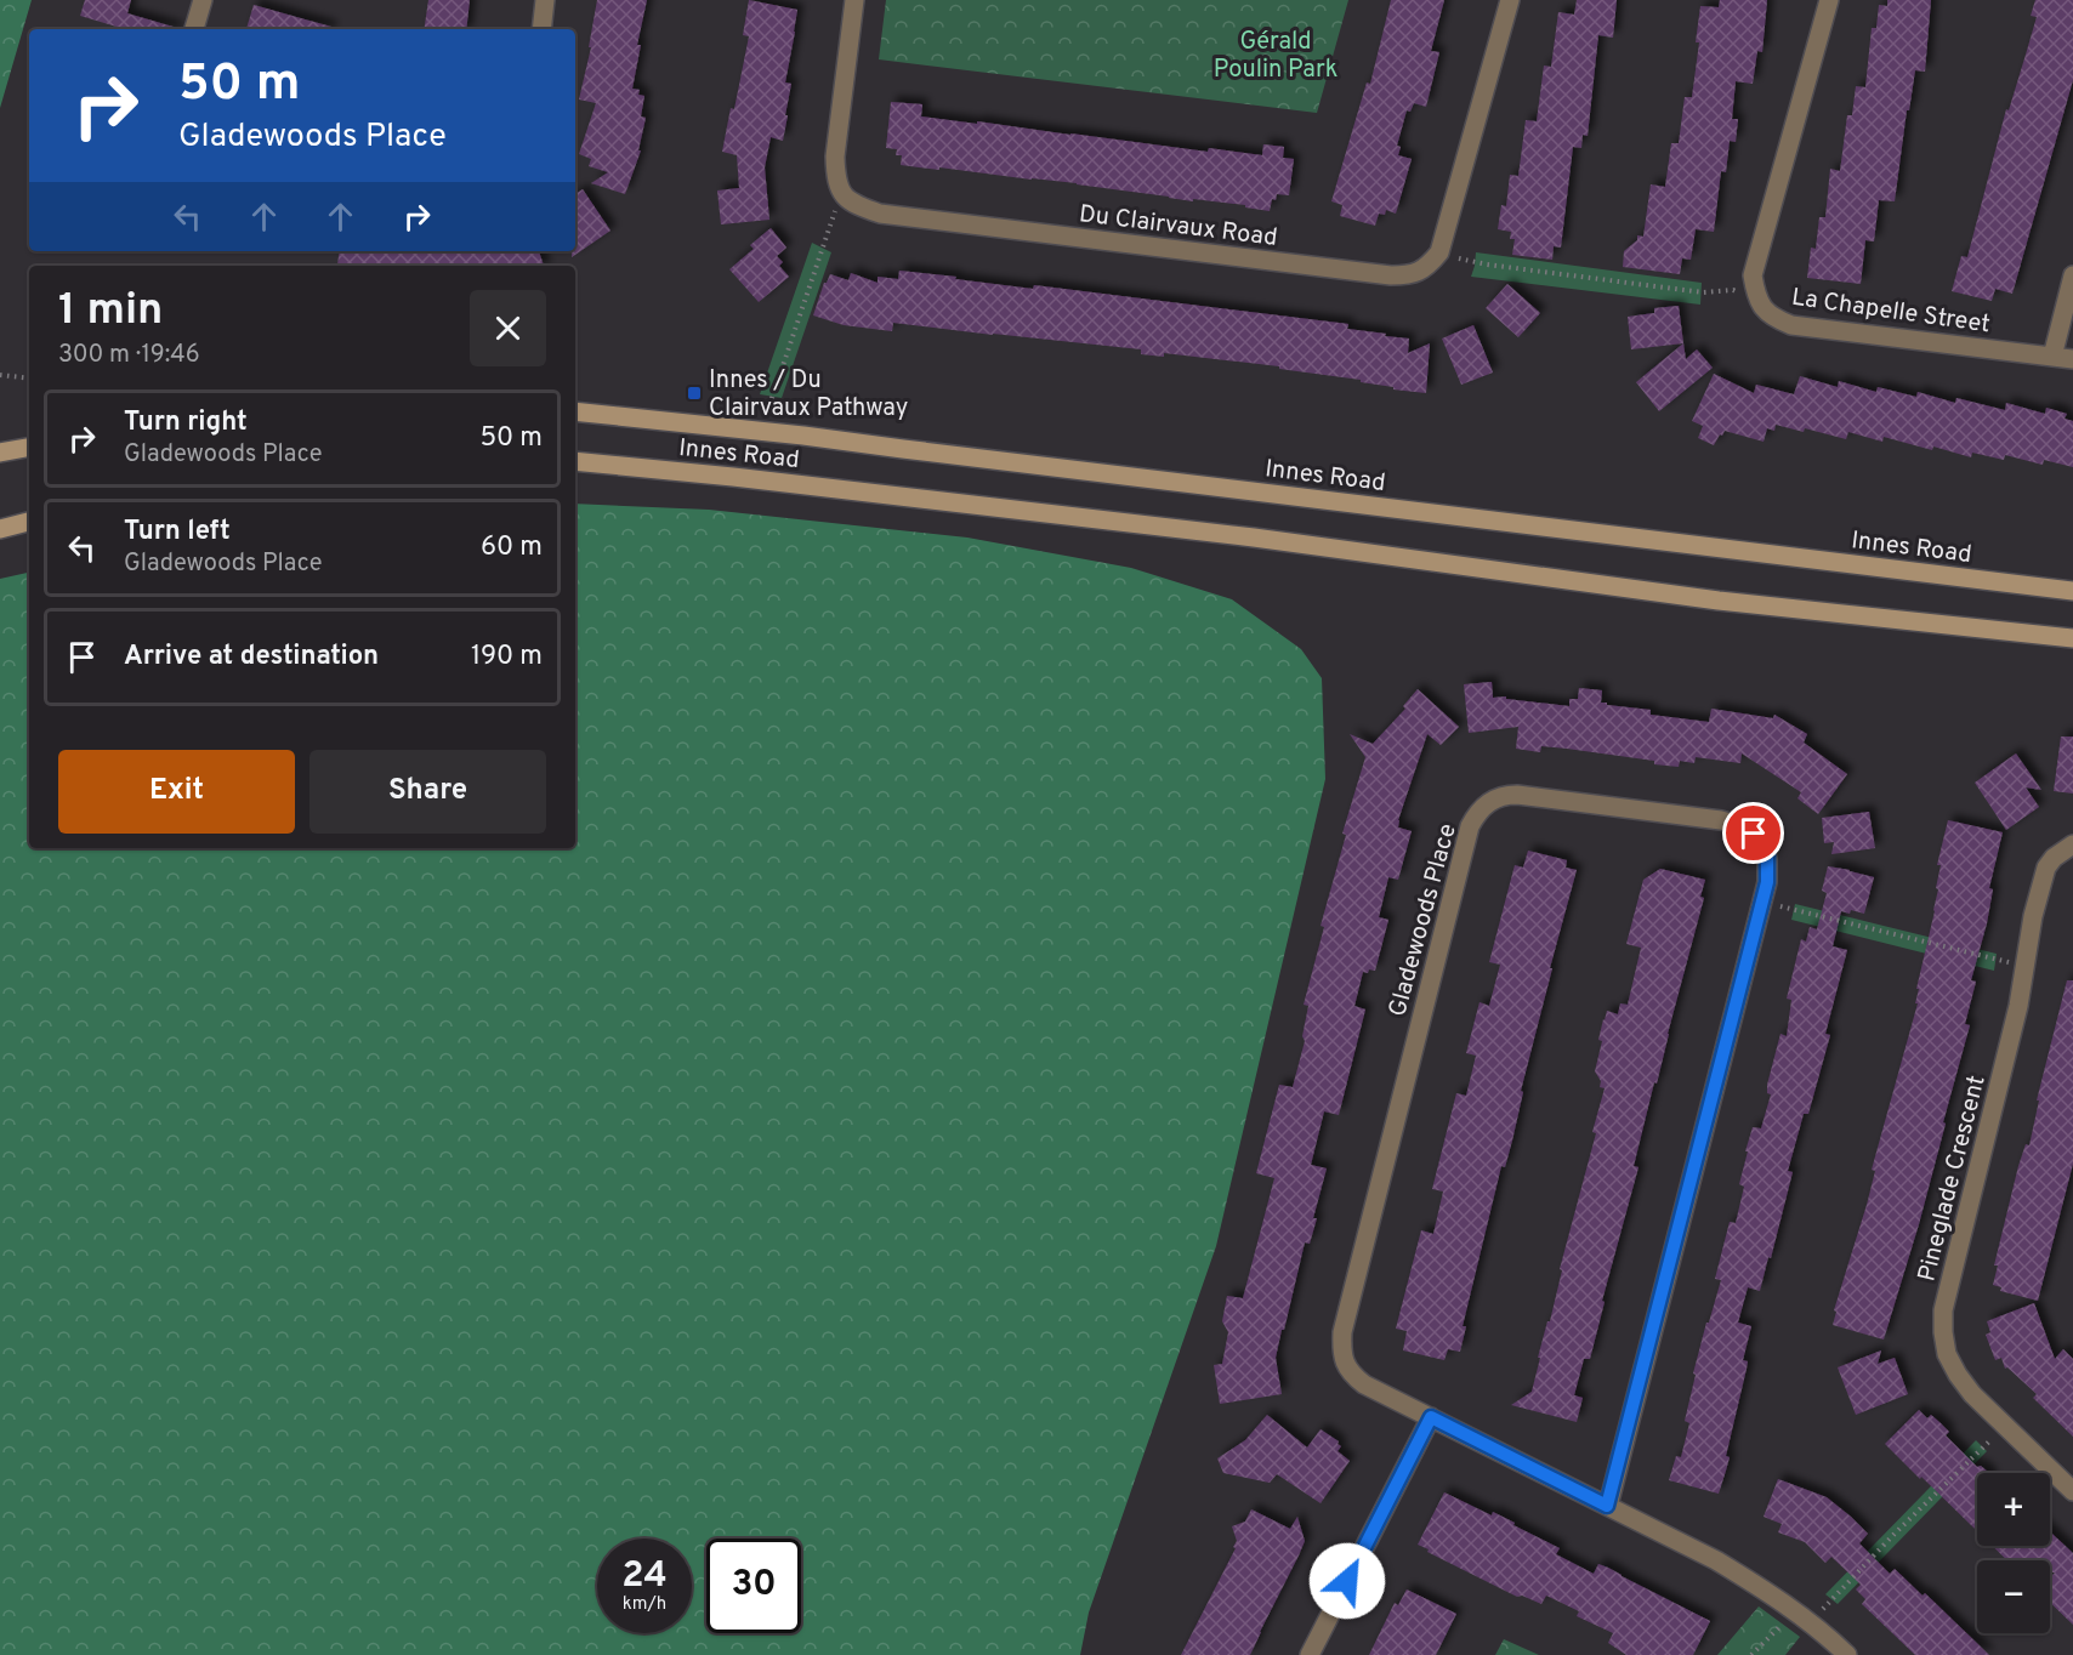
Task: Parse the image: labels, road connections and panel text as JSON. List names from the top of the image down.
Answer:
{
  "streets": {
    "main road": ["Innes Road"],
    "street": [
      "Du Clairvaux Road",
      "La Chapelle Street",
      "Gladewoods Place",
      "Pineglade Crescent"
    ]
  },
  "parks": ["Gérald Poulin Park"],
  "places": {
    "transit": ["Innes / Du Clairvaux Pathway"]
  },
  "page": {
    "turn": ["50 m", "Gladewoods Place"],
    "heading": ["1 min", "300 m · 19:46"],
    "list": [
      {
        "name": "Turn right",
        "note": "Gladewoods Place",
        "value": "50 m"
      },
      {
        "name": "Turn left",
        "note": "Gladewoods Place",
        "value": "60 m"
      },
      {
        "name": "Arrive at destination",
        "value": "190 m"
      }
    ],
    "buttons": ["Exit", "Share"],
    "map_buttons": ["+", "−"],
    "speed": "24 km/h",
    "limit": "30"
  }
}
